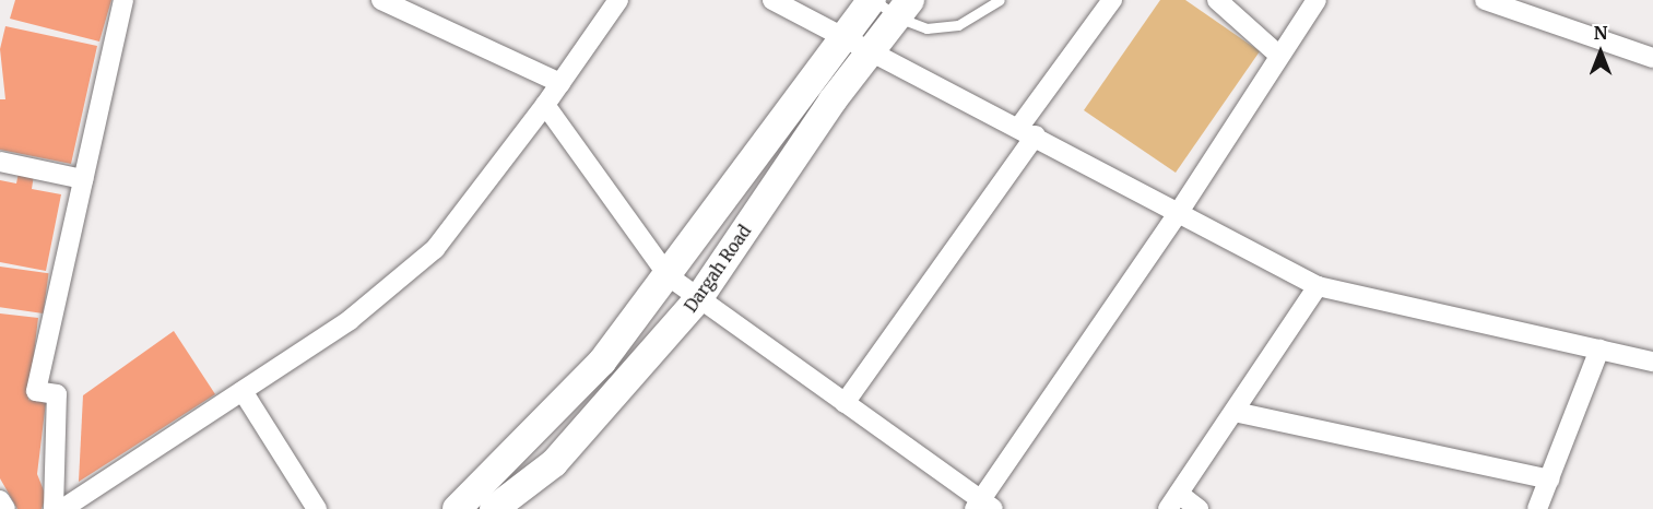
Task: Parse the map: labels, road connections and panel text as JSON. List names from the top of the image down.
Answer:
{
  "streets": {
    "main road": ["Dargah Road"]
  },
  "north": "top"
}
